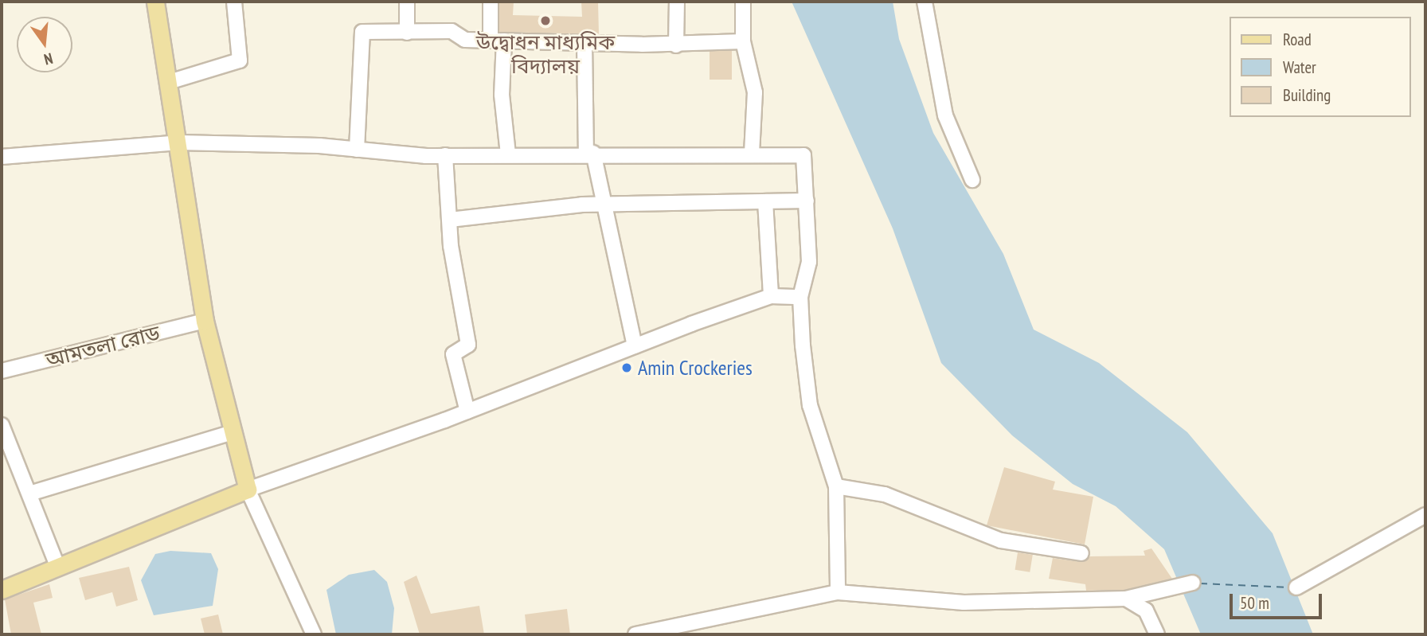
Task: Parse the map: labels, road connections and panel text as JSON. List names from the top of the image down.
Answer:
{
  "streets": {
    "street": ["আমতলা রোড"]
  },
  "places": ["উদ্বোধন মাধ্যমিক বিদ্যালয়", "Amin Crockeries"],
  "legend": ["Road", "Water", "Building"],
  "scale_bar": "50 m",
  "north": "bottom"
}
